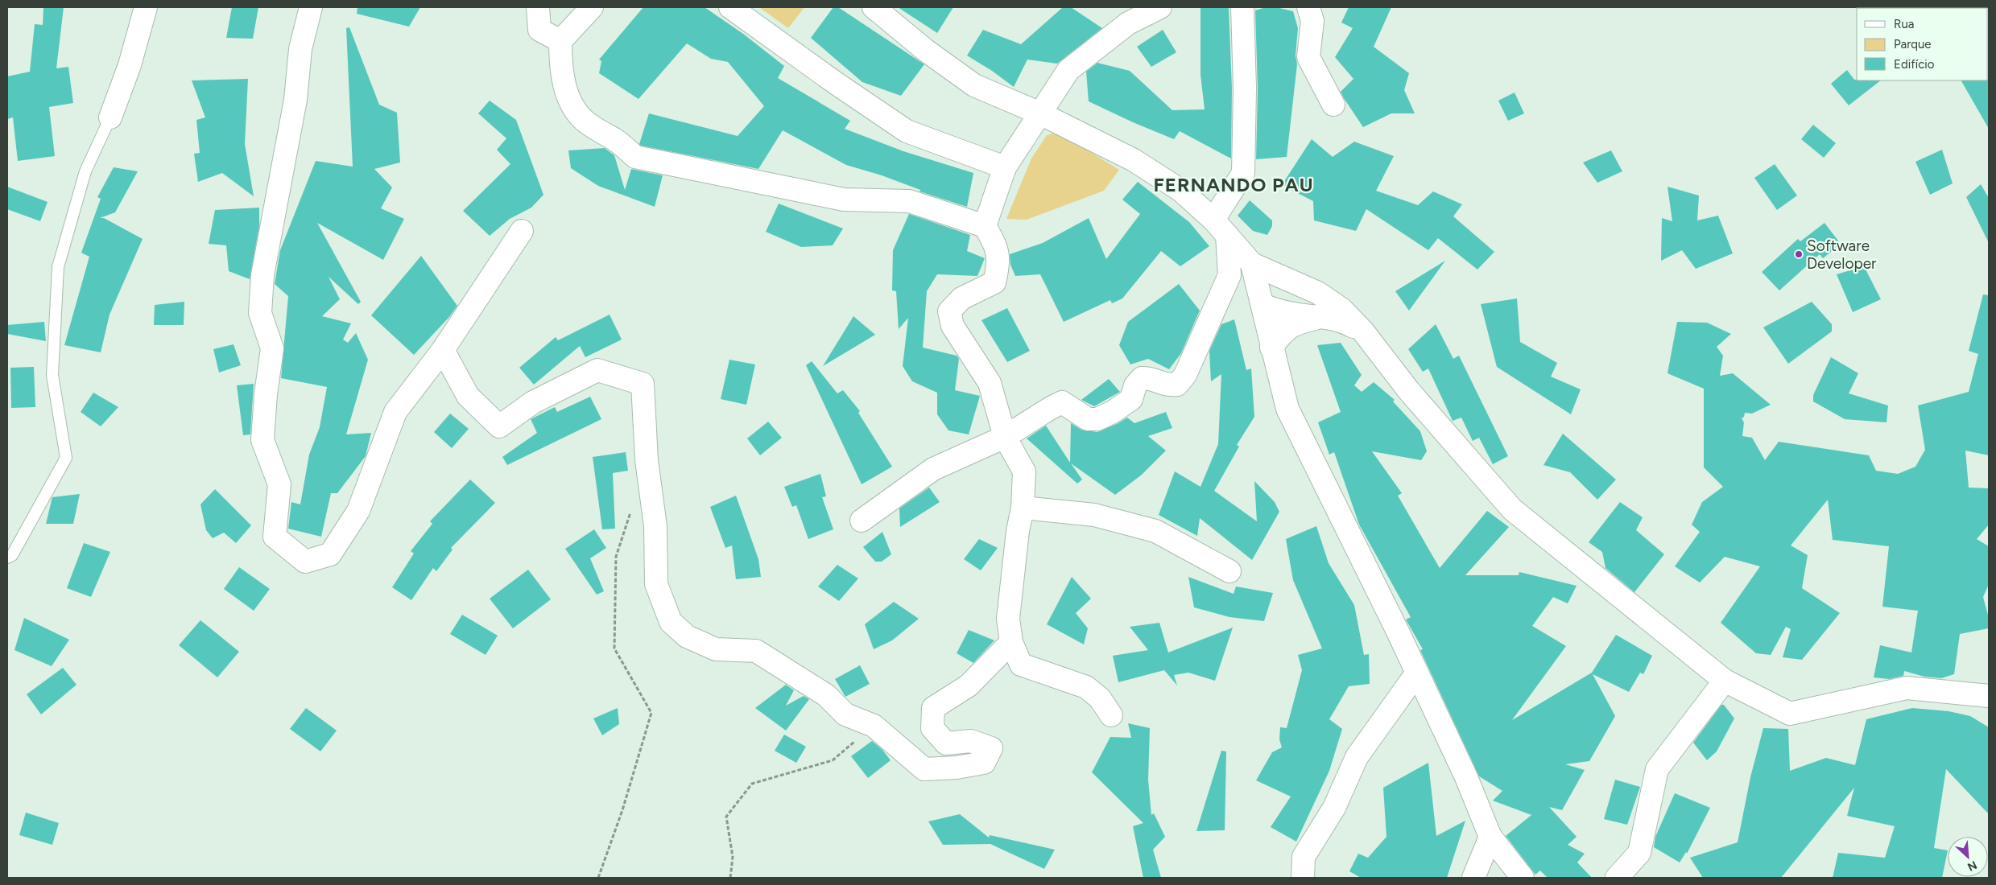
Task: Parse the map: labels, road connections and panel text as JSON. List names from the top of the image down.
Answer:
{
  "districts": ["FERNANDO PAU"],
  "places": ["Software Developer"],
  "legend": ["Rua", "Parque", "Edifício"],
  "north": "bottom right"
}
